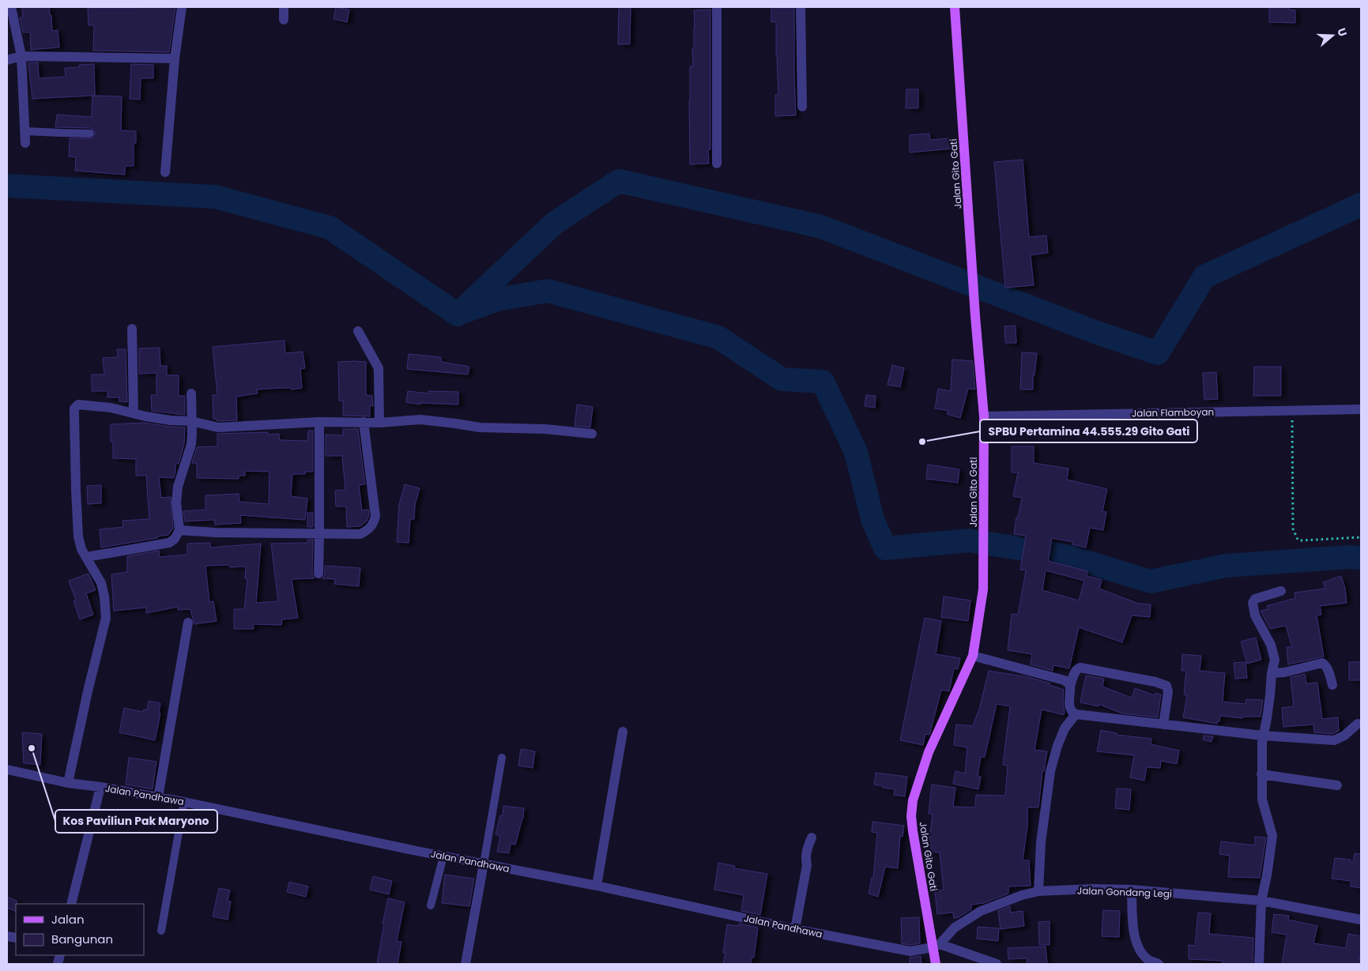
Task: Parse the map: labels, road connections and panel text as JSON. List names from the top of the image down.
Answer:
{
  "streets": {
    "main road": ["Jalan Gito Gati"],
    "street": ["Jalan Flamboyan", "Jalan Pandhawa", "Jalan Gondang Legi"]
  },
  "crossings": [
    ["Jalan Gito Gati", "Jalan Flamboyan"],
    ["Jalan Gito Gati", "Jalan Pandhawa"],
    ["Jalan Gito Gati", "Jalan Gondang Legi"],
    ["Jalan Pandhawa", "Jalan Gondang Legi"]
  ],
  "places": ["SPBU Pertamina 44.555.29 Gito Gati", "Kos Paviliun Pak Maryono"],
  "legend": ["Jalan", "Bangunan"],
  "north": "right"
}
